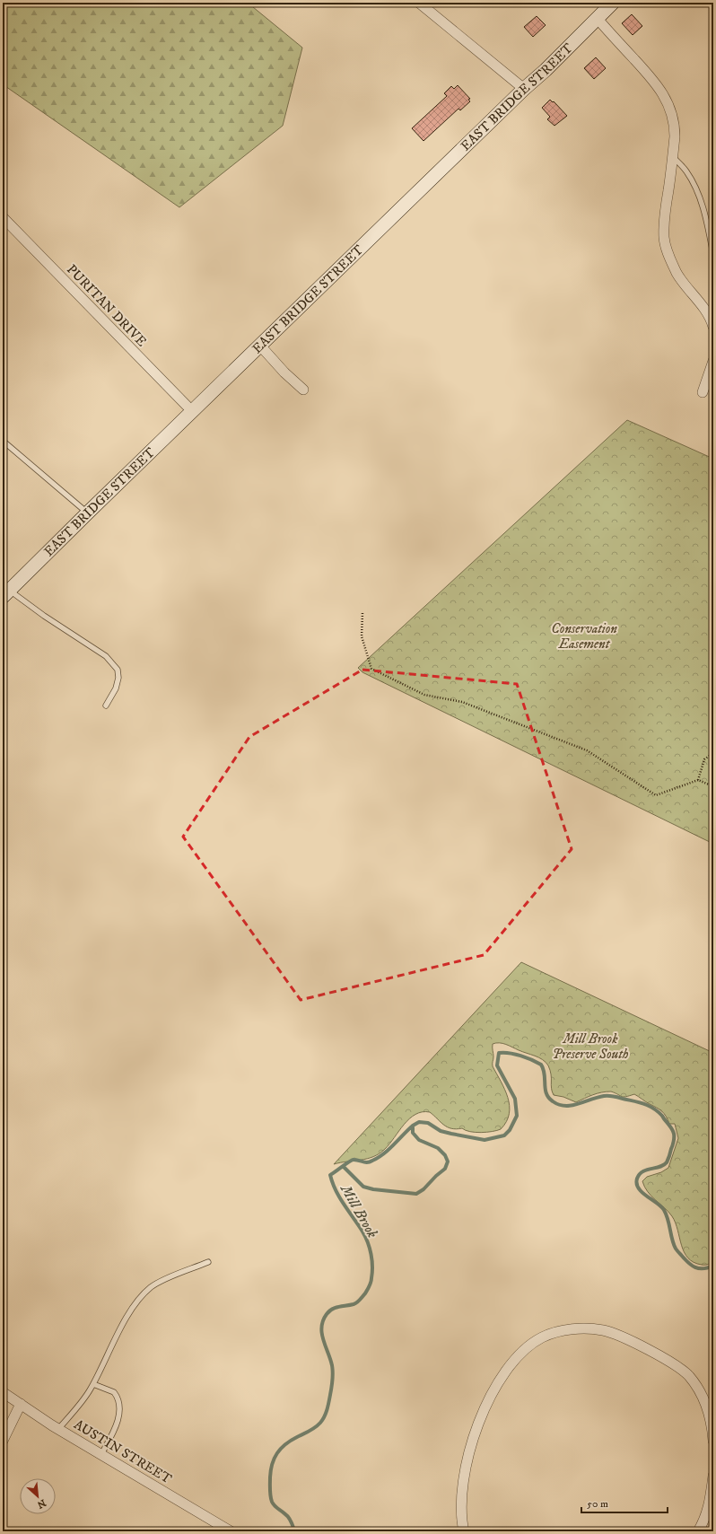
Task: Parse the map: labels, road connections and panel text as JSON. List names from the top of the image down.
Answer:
{
  "streets": {
    "street": ["EAST BRIDGE STREET", "PURITAN DRIVE", "AUSTIN STREET"]
  },
  "crossings": [
    ["EAST BRIDGE STREET", "PURITAN DRIVE"]
  ],
  "water": ["Mill Brook"],
  "parks": ["Conservation Easement", "Mill Brook Preserve South"],
  "scale_bar": "50 m",
  "north": "bottom right"
}
